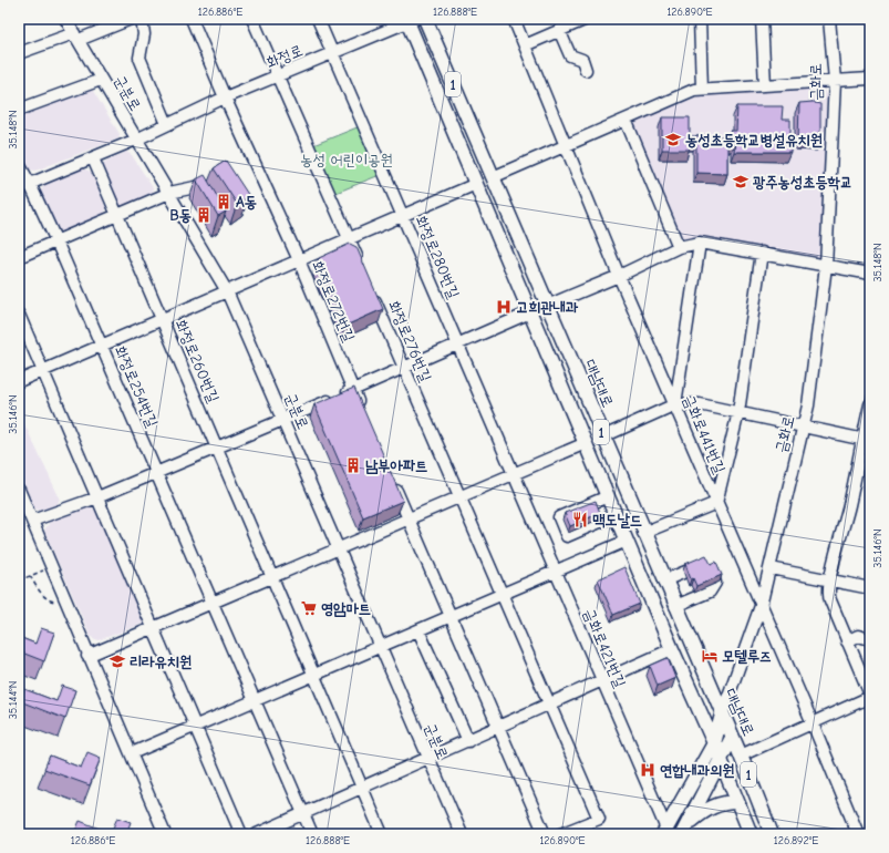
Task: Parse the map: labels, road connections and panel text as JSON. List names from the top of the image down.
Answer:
{
  "streets": {
    "main road": ["금화로", "1", "대남대로"],
    "street": [
      "화정로",
      "군분로",
      "화정로280번길",
      "화정로272번길",
      "화정로276번길",
      "화정로260번길",
      "화정로254번길",
      "금화로441번길",
      "금화로421번길"
    ]
  },
  "crossings": [
    ["화정로", "1"],
    ["화정로", "군분로"],
    ["화정로", "화정로280번길"],
    ["화정로", "화정로272번길"],
    ["화정로", "화정로260번길"],
    ["화정로", "화정로254번길"],
    ["금화로", "1"],
    ["금화로", "대남대로"],
    ["금화로", "금화로441번길"],
    ["금화로", "금화로421번길"],
    ["화정로280번길", "금화로421번길"]
  ],
  "parks": ["농성 어린이공원"],
  "places": {
    "school or university": ["농성초등학교병설유치원", "광주농성초등학교", "리라유치원"],
    "building": ["A동", "B동", "남부아파트"],
    "hospital": ["고희관내과", "연합내과의원"],
    "restaurant": ["맥도날드"],
    "supermarket": ["영암마트"],
    "hotel": ["모텔루즈"]
  },
  "coordinates": [
    "126.886°E",
    "126.888°E",
    "126.890°E",
    "35.148°N",
    "35.146°N",
    "35.144°N",
    "126.892°E"
  ]
}
